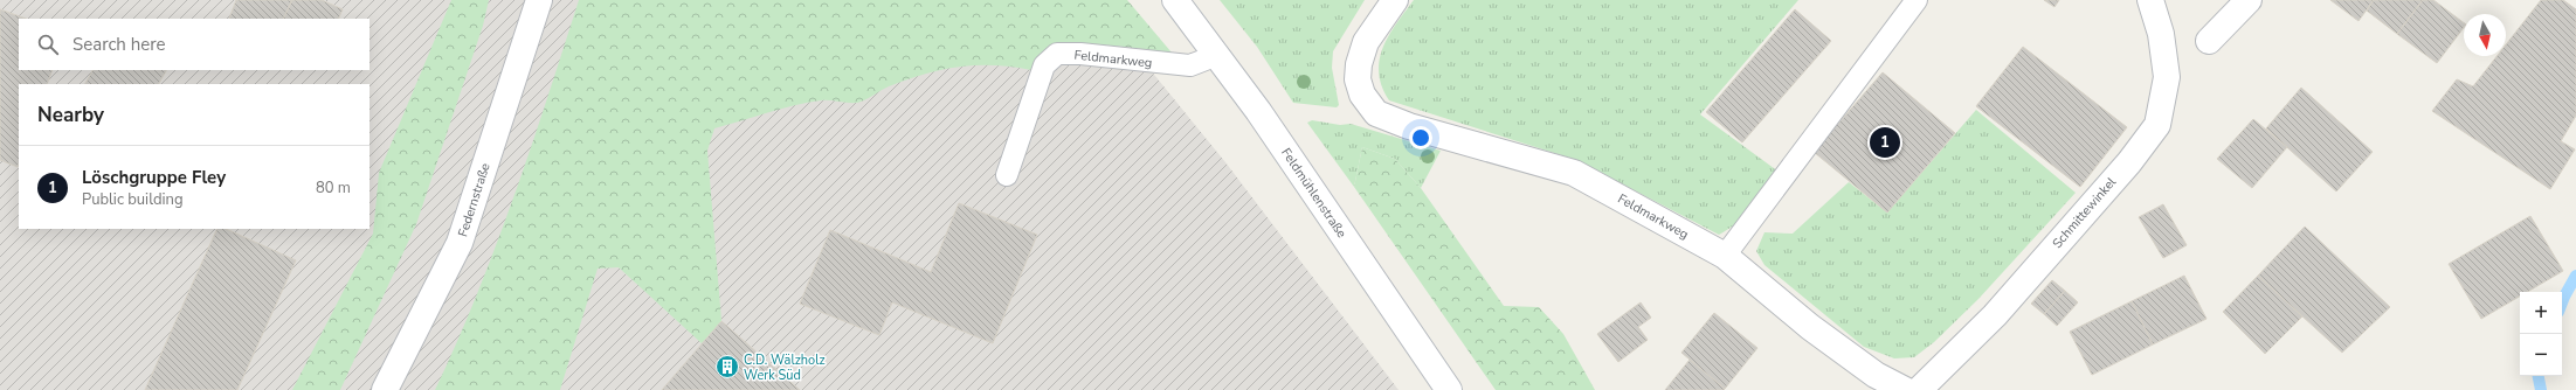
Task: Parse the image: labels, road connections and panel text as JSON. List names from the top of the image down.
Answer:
{
  "streets": {
    "street": [
      "Feldmarkweg",
      "Feldmühlenstraße",
      "Federnstraße",
      "Schmittewinkel"
    ]
  },
  "crossings": [
    ["Feldmarkweg", "Feldmühlenstraße"]
  ],
  "places": {
    "building": ["C.D. Wälzholz Werk Süd"]
  },
  "north": "bottom",
  "page": {
    "search": "Search here",
    "heading": "Nearby",
    "pins": "1",
    "list": [
      {
        "mark": "1",
        "name": "Löschgruppe Fley",
        "note": "Public building",
        "value": "80 m"
      }
    ],
    "map_buttons": ["+", "−"]
  }
}
